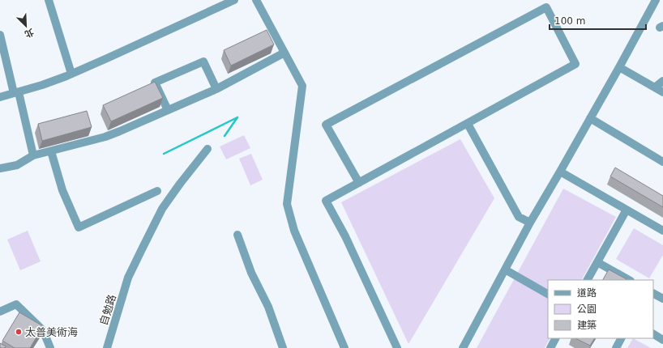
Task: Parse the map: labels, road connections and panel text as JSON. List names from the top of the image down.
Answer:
{
  "streets": {
    "street": ["自勉路"]
  },
  "places": ["太普美術海"],
  "legend": ["道路", "公園", "建築"],
  "scale_bar": "100 m",
  "north": "bottom right"
}
